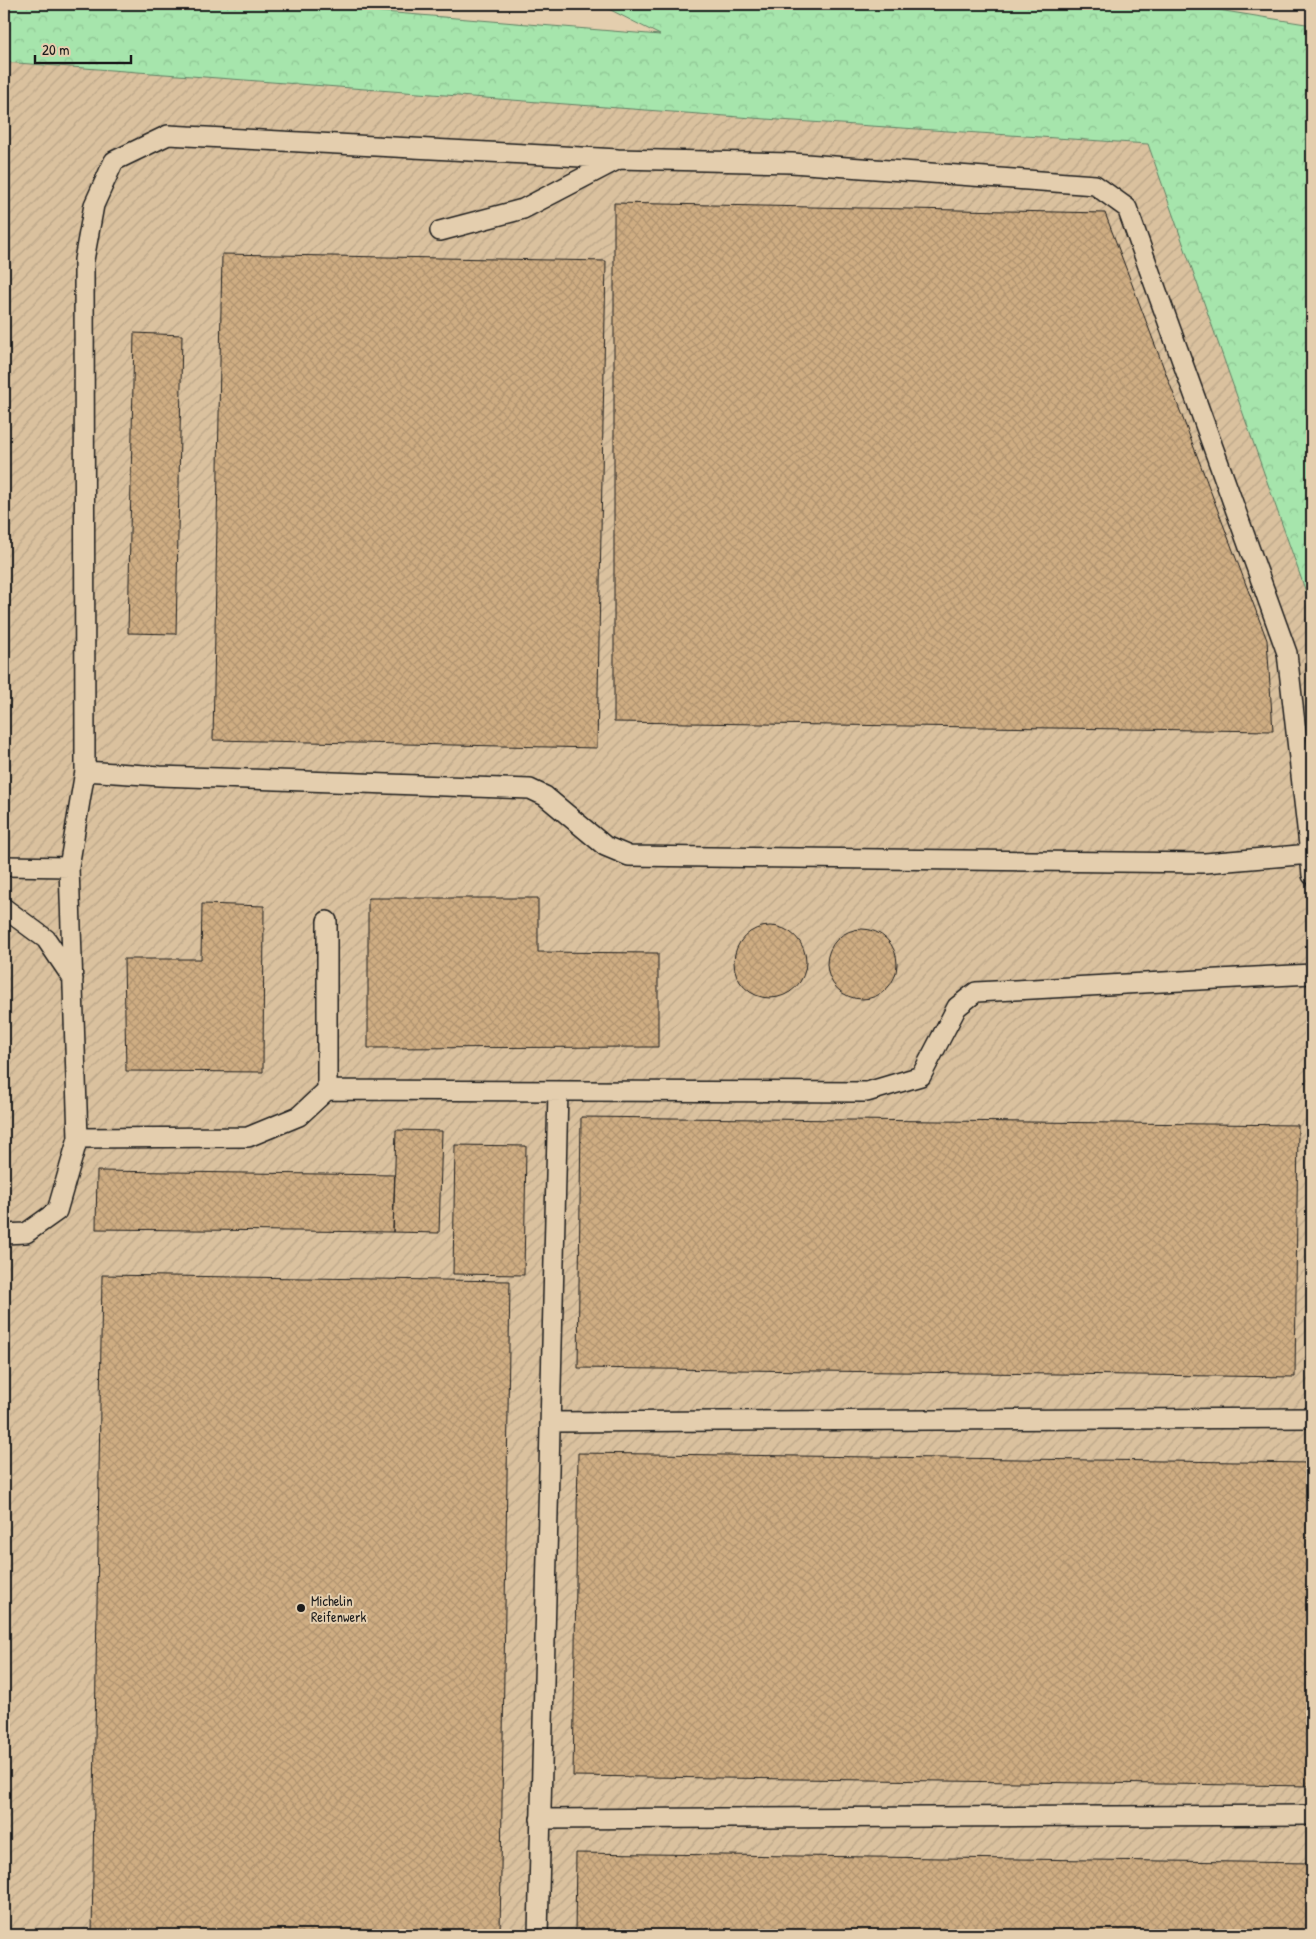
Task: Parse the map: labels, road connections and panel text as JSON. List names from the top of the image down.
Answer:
{
  "places": ["Michelin Reifenwerk"],
  "scale_bar": "20 m"
}
